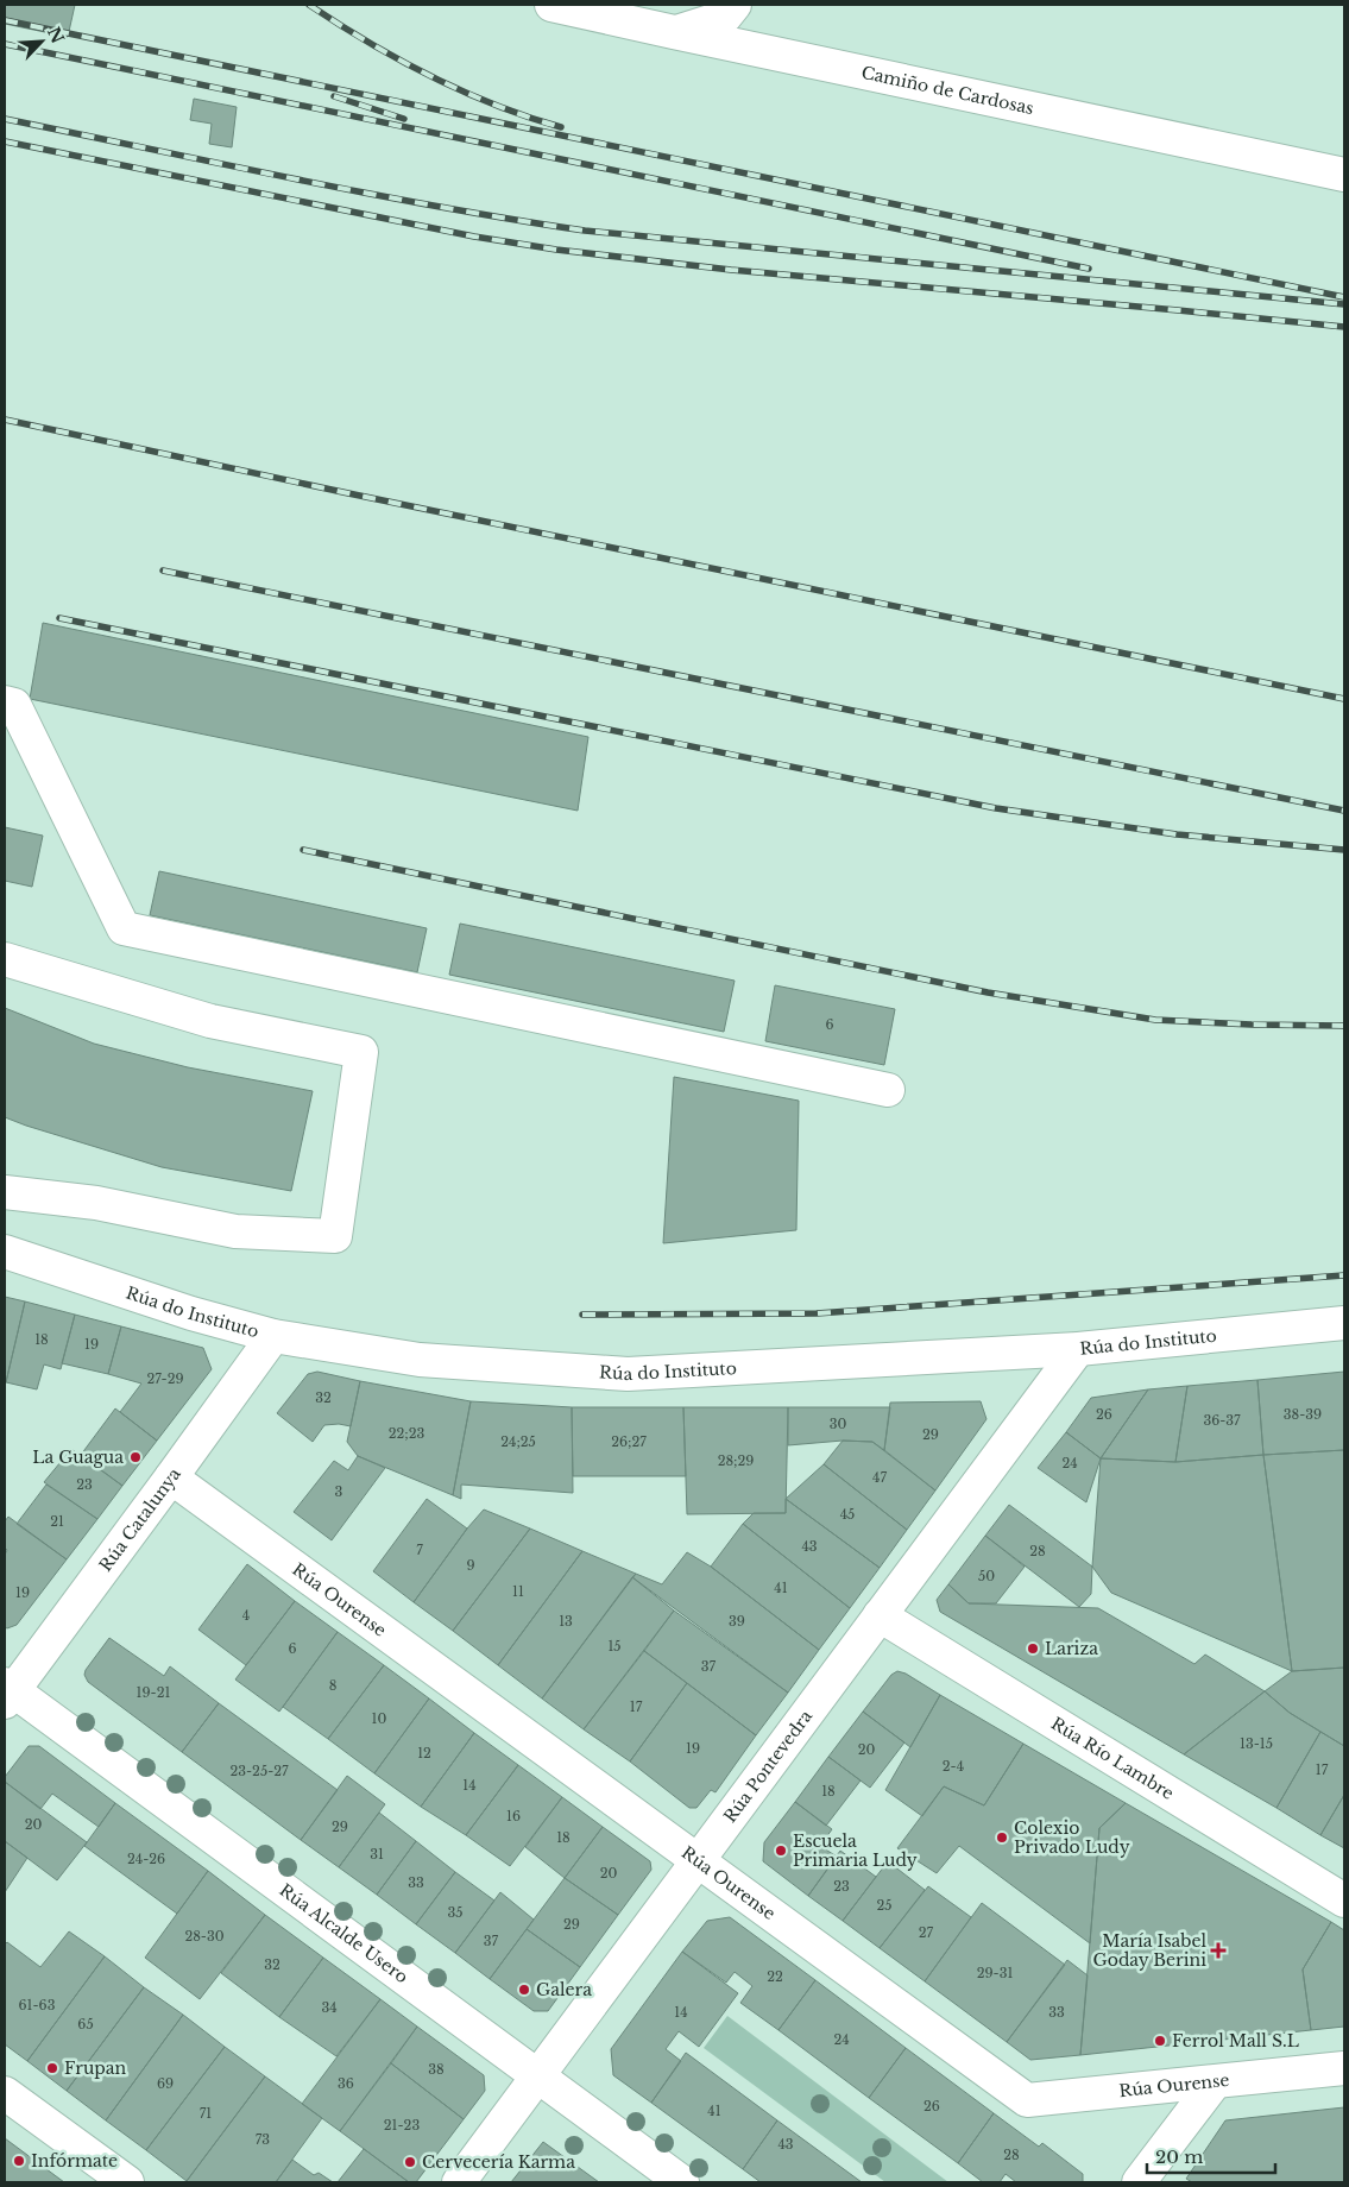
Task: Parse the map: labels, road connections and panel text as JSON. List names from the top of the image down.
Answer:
{
  "streets": {
    "street": [
      "Camiño de Cardosas",
      "Rúa do Instituto",
      "Rúa Catalunya",
      "Rúa Ourense",
      "Rúa Río Lambre",
      "Rúa Pontevedra",
      "Rúa Alcalde Usero"
    ]
  },
  "crossings": [
    ["Rúa do Instituto", "Rúa Catalunya"],
    ["Rúa do Instituto", "Rúa Pontevedra"],
    ["Rúa Catalunya", "Rúa Ourense"],
    ["Rúa Catalunya", "Rúa Alcalde Usero"],
    ["Rúa Ourense", "Rúa Pontevedra"],
    ["Rúa Río Lambre", "Rúa Pontevedra"],
    ["Rúa Pontevedra", "Rúa Alcalde Usero"]
  ],
  "places": {
    "other": [
      "La Guagua",
      "Lariza",
      "Colexio Privado Ludy",
      "Escuela Primaria Ludy",
      "Galera",
      "Ferrol Mall S.L",
      "Frupan",
      "Infórmate",
      "Cervecería Karma"
    ],
    "health": ["María Isabel Goday Berini"]
  },
  "house_numbers": [
    "6",
    "18",
    "19",
    "27-29",
    "32",
    "26",
    "38-39",
    "36-37",
    "30",
    "22;23",
    "29",
    "24;25",
    "26;27",
    "28;29",
    "24",
    "47",
    "23",
    "3",
    "45",
    "21",
    "43",
    "7",
    "28",
    "9",
    "50",
    "41",
    "11",
    "19",
    "4",
    "13",
    "39",
    "15",
    "6",
    "37",
    "8",
    "19-21",
    "17",
    "10",
    "13-15",
    "19",
    "20",
    "12",
    "2-4",
    "17",
    "23-25-27",
    "14",
    "18",
    "16",
    "20",
    "29",
    "18",
    "31",
    "24-26",
    "20",
    "33",
    "23",
    "25",
    "35",
    "29",
    "27",
    "28-30",
    "37",
    "32",
    "29-31",
    "22",
    "61-63",
    "34",
    "14",
    "33",
    "65",
    "24",
    "38",
    "69",
    "36",
    "26",
    "41",
    "71",
    "21-23",
    "73",
    "43",
    "28"
  ],
  "scale_bar": "20 m",
  "north": "top right"
}
